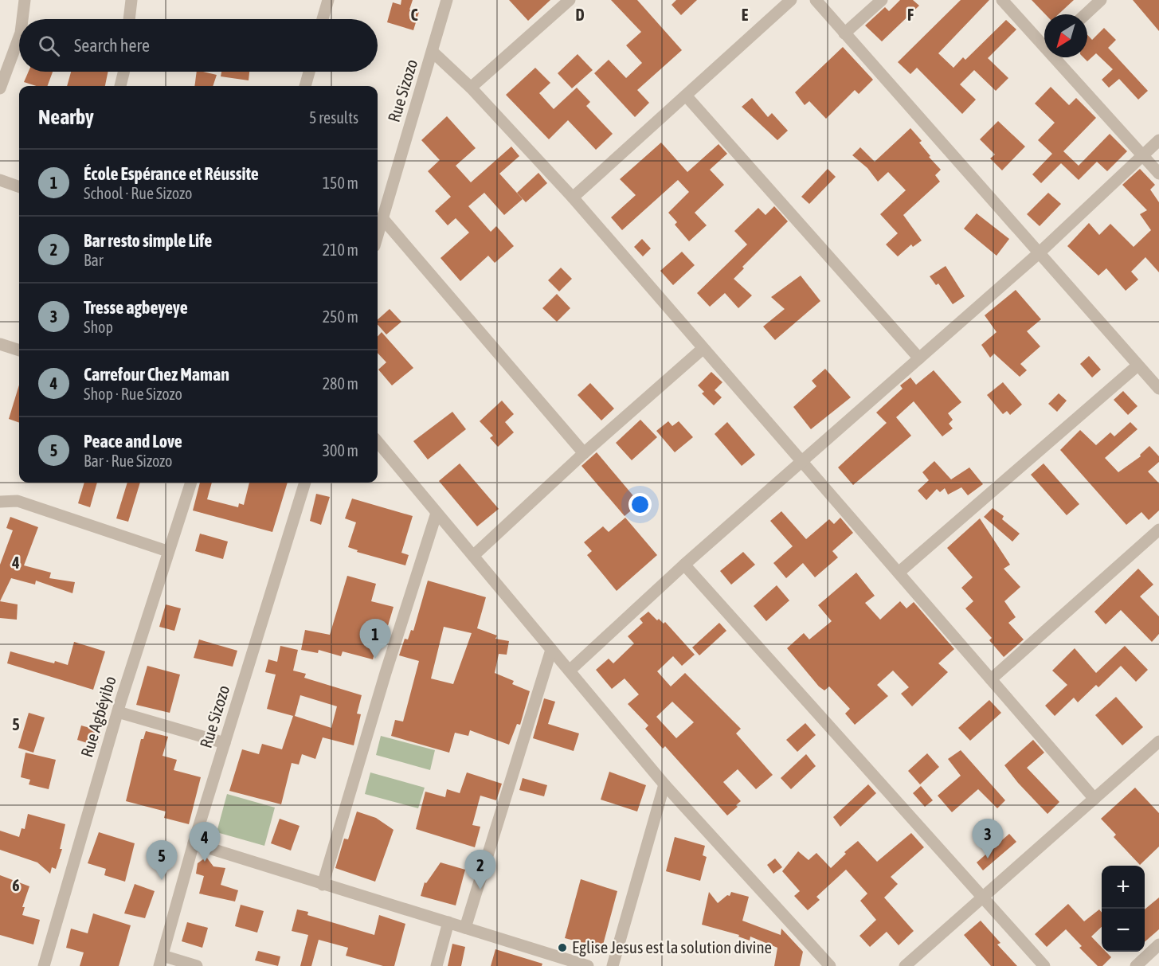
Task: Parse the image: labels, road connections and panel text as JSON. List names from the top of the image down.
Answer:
{
  "streets": {
    "street": ["Rue Sizozo", "Rue Agbéyibo"]
  },
  "places": ["Eglise Jesus est la solution divine"],
  "north": "bottom left",
  "page": {
    "search": "Search here",
    "heading": ["Nearby", "5 results"],
    "list": [
      {
        "mark": "1",
        "name": "École Espérance et Réussite",
        "note": "School · Rue Sizozo",
        "value": "150 m"
      },
      {
        "mark": "2",
        "name": "Bar resto simple Life",
        "note": "Bar",
        "value": "210 m"
      },
      {
        "mark": "3",
        "name": "Tresse agbeyeye",
        "note": "Shop",
        "value": "250 m"
      },
      {
        "mark": "4",
        "name": "Carrefour Chez Maman",
        "note": "Shop · Rue Sizozo",
        "value": "280 m"
      },
      {
        "mark": "5",
        "name": "Peace and Love",
        "note": "Bar · Rue Sizozo",
        "value": "300 m"
      }
    ],
    "pins": [
      "1",
      "3",
      "4",
      "5",
      "2"
    ],
    "map_buttons": ["+", "−"]
  },
  "grid": {
    "columns": [
      "C",
      "D",
      "E",
      "F"
    ],
    "rows": ["4", "5", "6"]
  }
}
